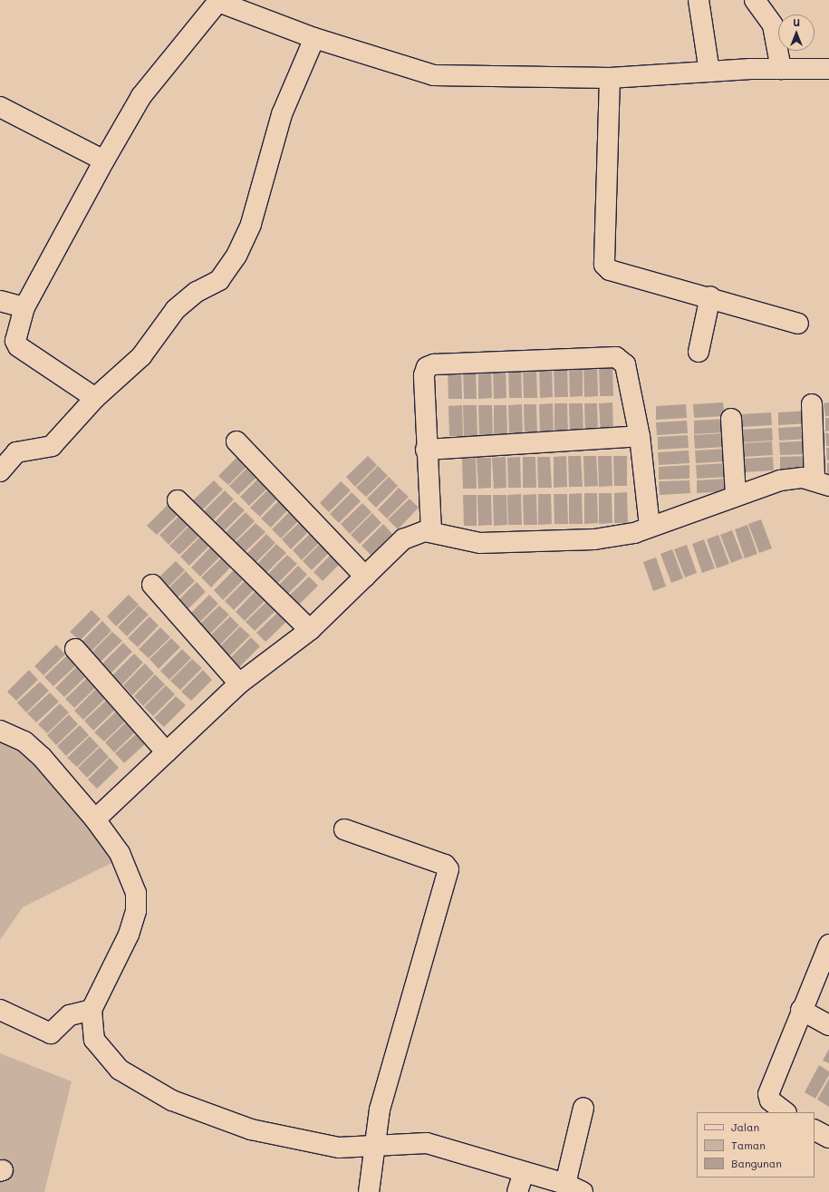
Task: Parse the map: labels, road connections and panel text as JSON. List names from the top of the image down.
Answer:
{
  "legend": ["Jalan", "Taman", "Bangunan"],
  "north": "top"
}
